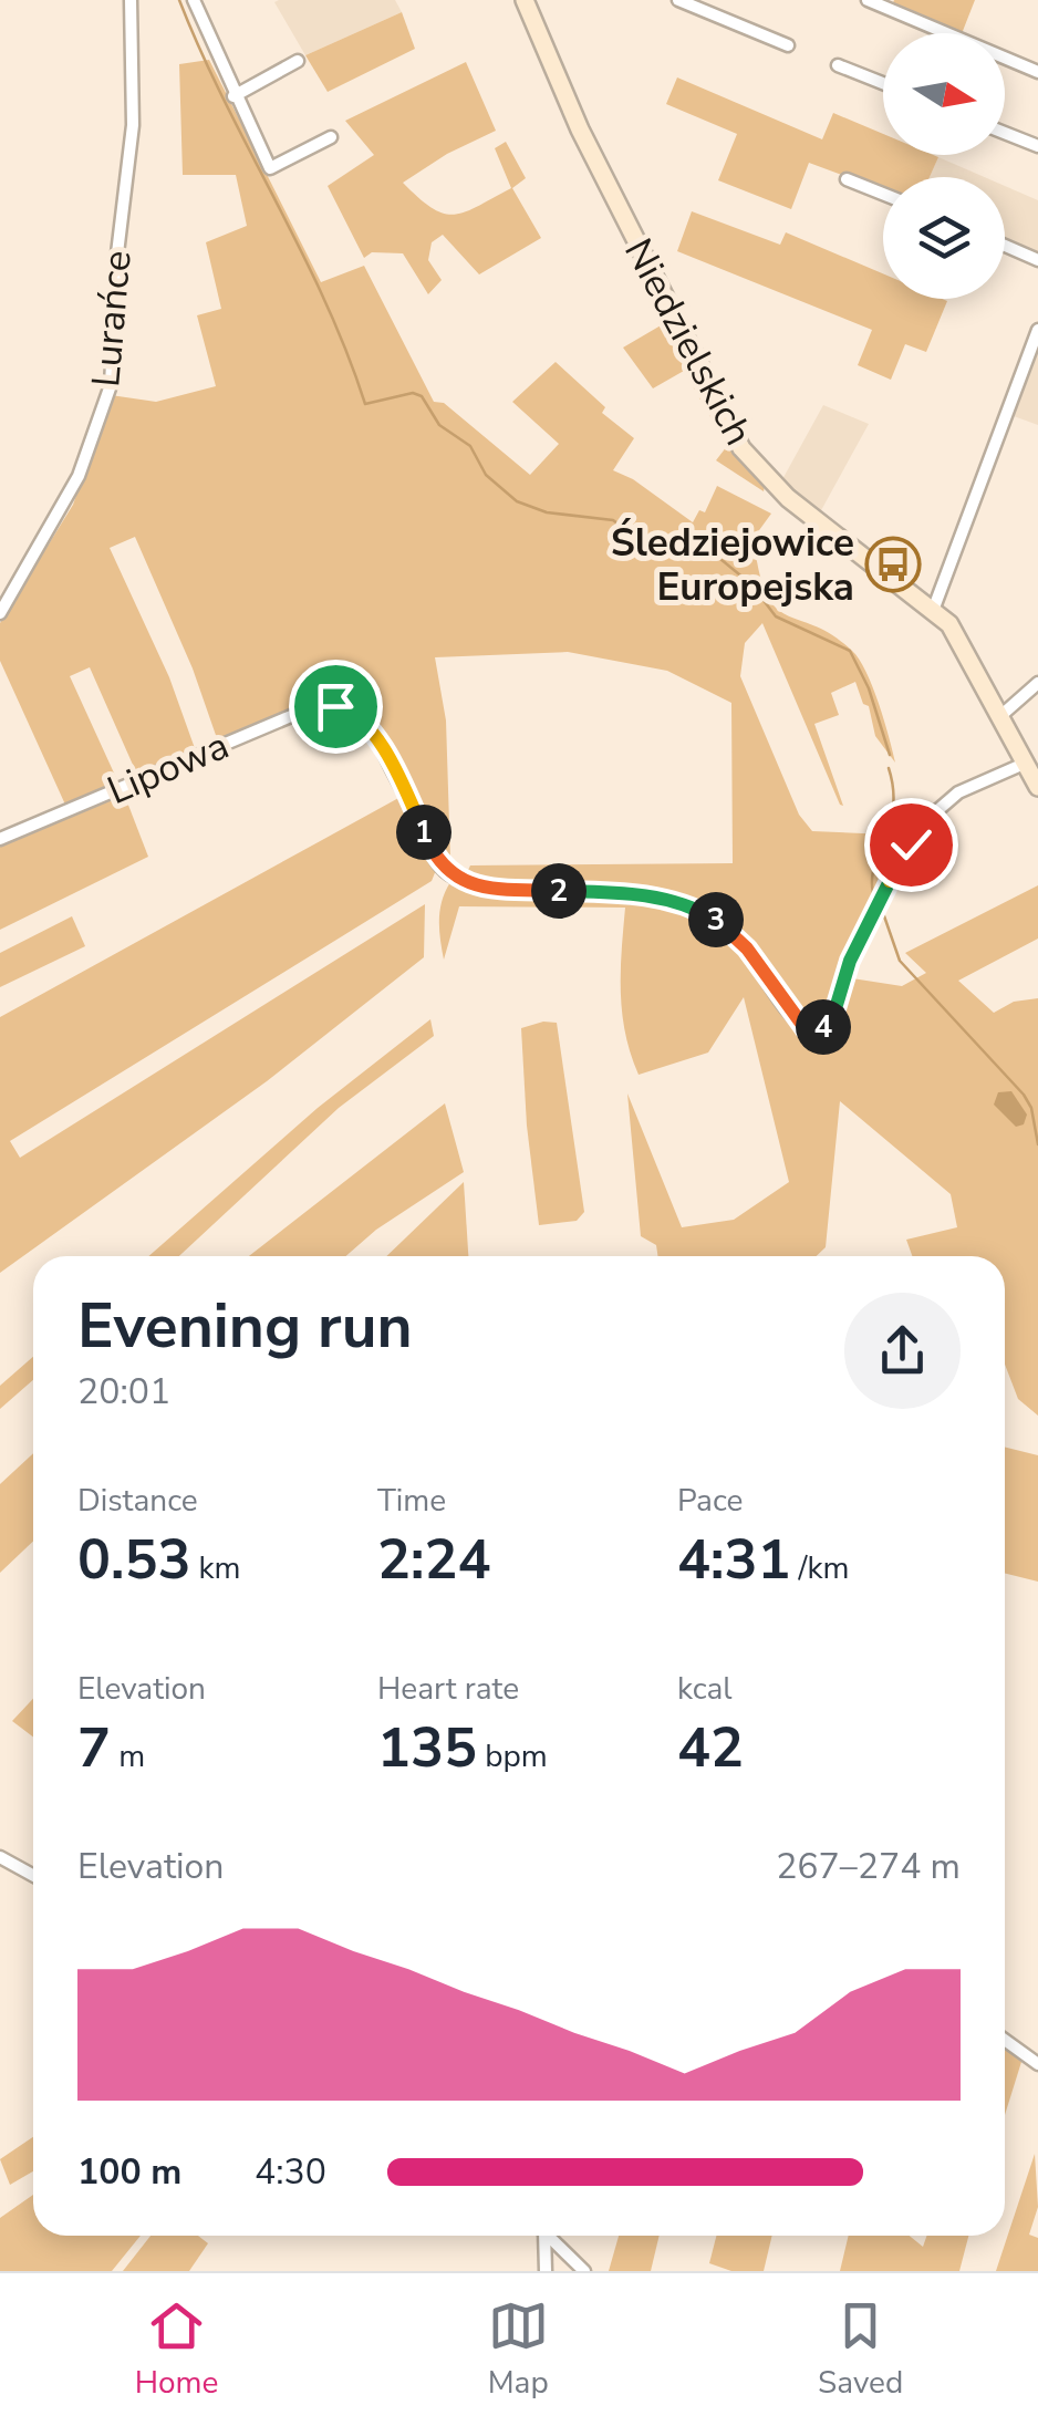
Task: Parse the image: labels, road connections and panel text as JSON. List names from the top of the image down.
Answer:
{
  "streets": {
    "street": ["Lurańce", "Niedzielskich", "Lipowa"]
  },
  "crossings": [
    ["Niedzielskich", "Lipowa"]
  ],
  "places": {
    "bus stop": ["Śledziejowice Europejska"]
  },
  "north": "right",
  "page": {
    "pins": [
      "1",
      "2",
      "3",
      "4"
    ],
    "heading": ["Evening run", "20:01"],
    "stats": [
      ["Distance", "0.53 km"],
      ["Time", "2:24"],
      ["Pace", "4:31 /km"],
      ["Elevation", "7 m"],
      ["Heart rate", "135 bpm"],
      ["kcal", "42"]
    ],
    "chart": ["Elevation", "267–274 m"],
    "list": [
      {
        "name": "100 m",
        "note": "4:30"
      }
    ],
    "tabs": ["Home", "Map", "Saved"]
  }
}
